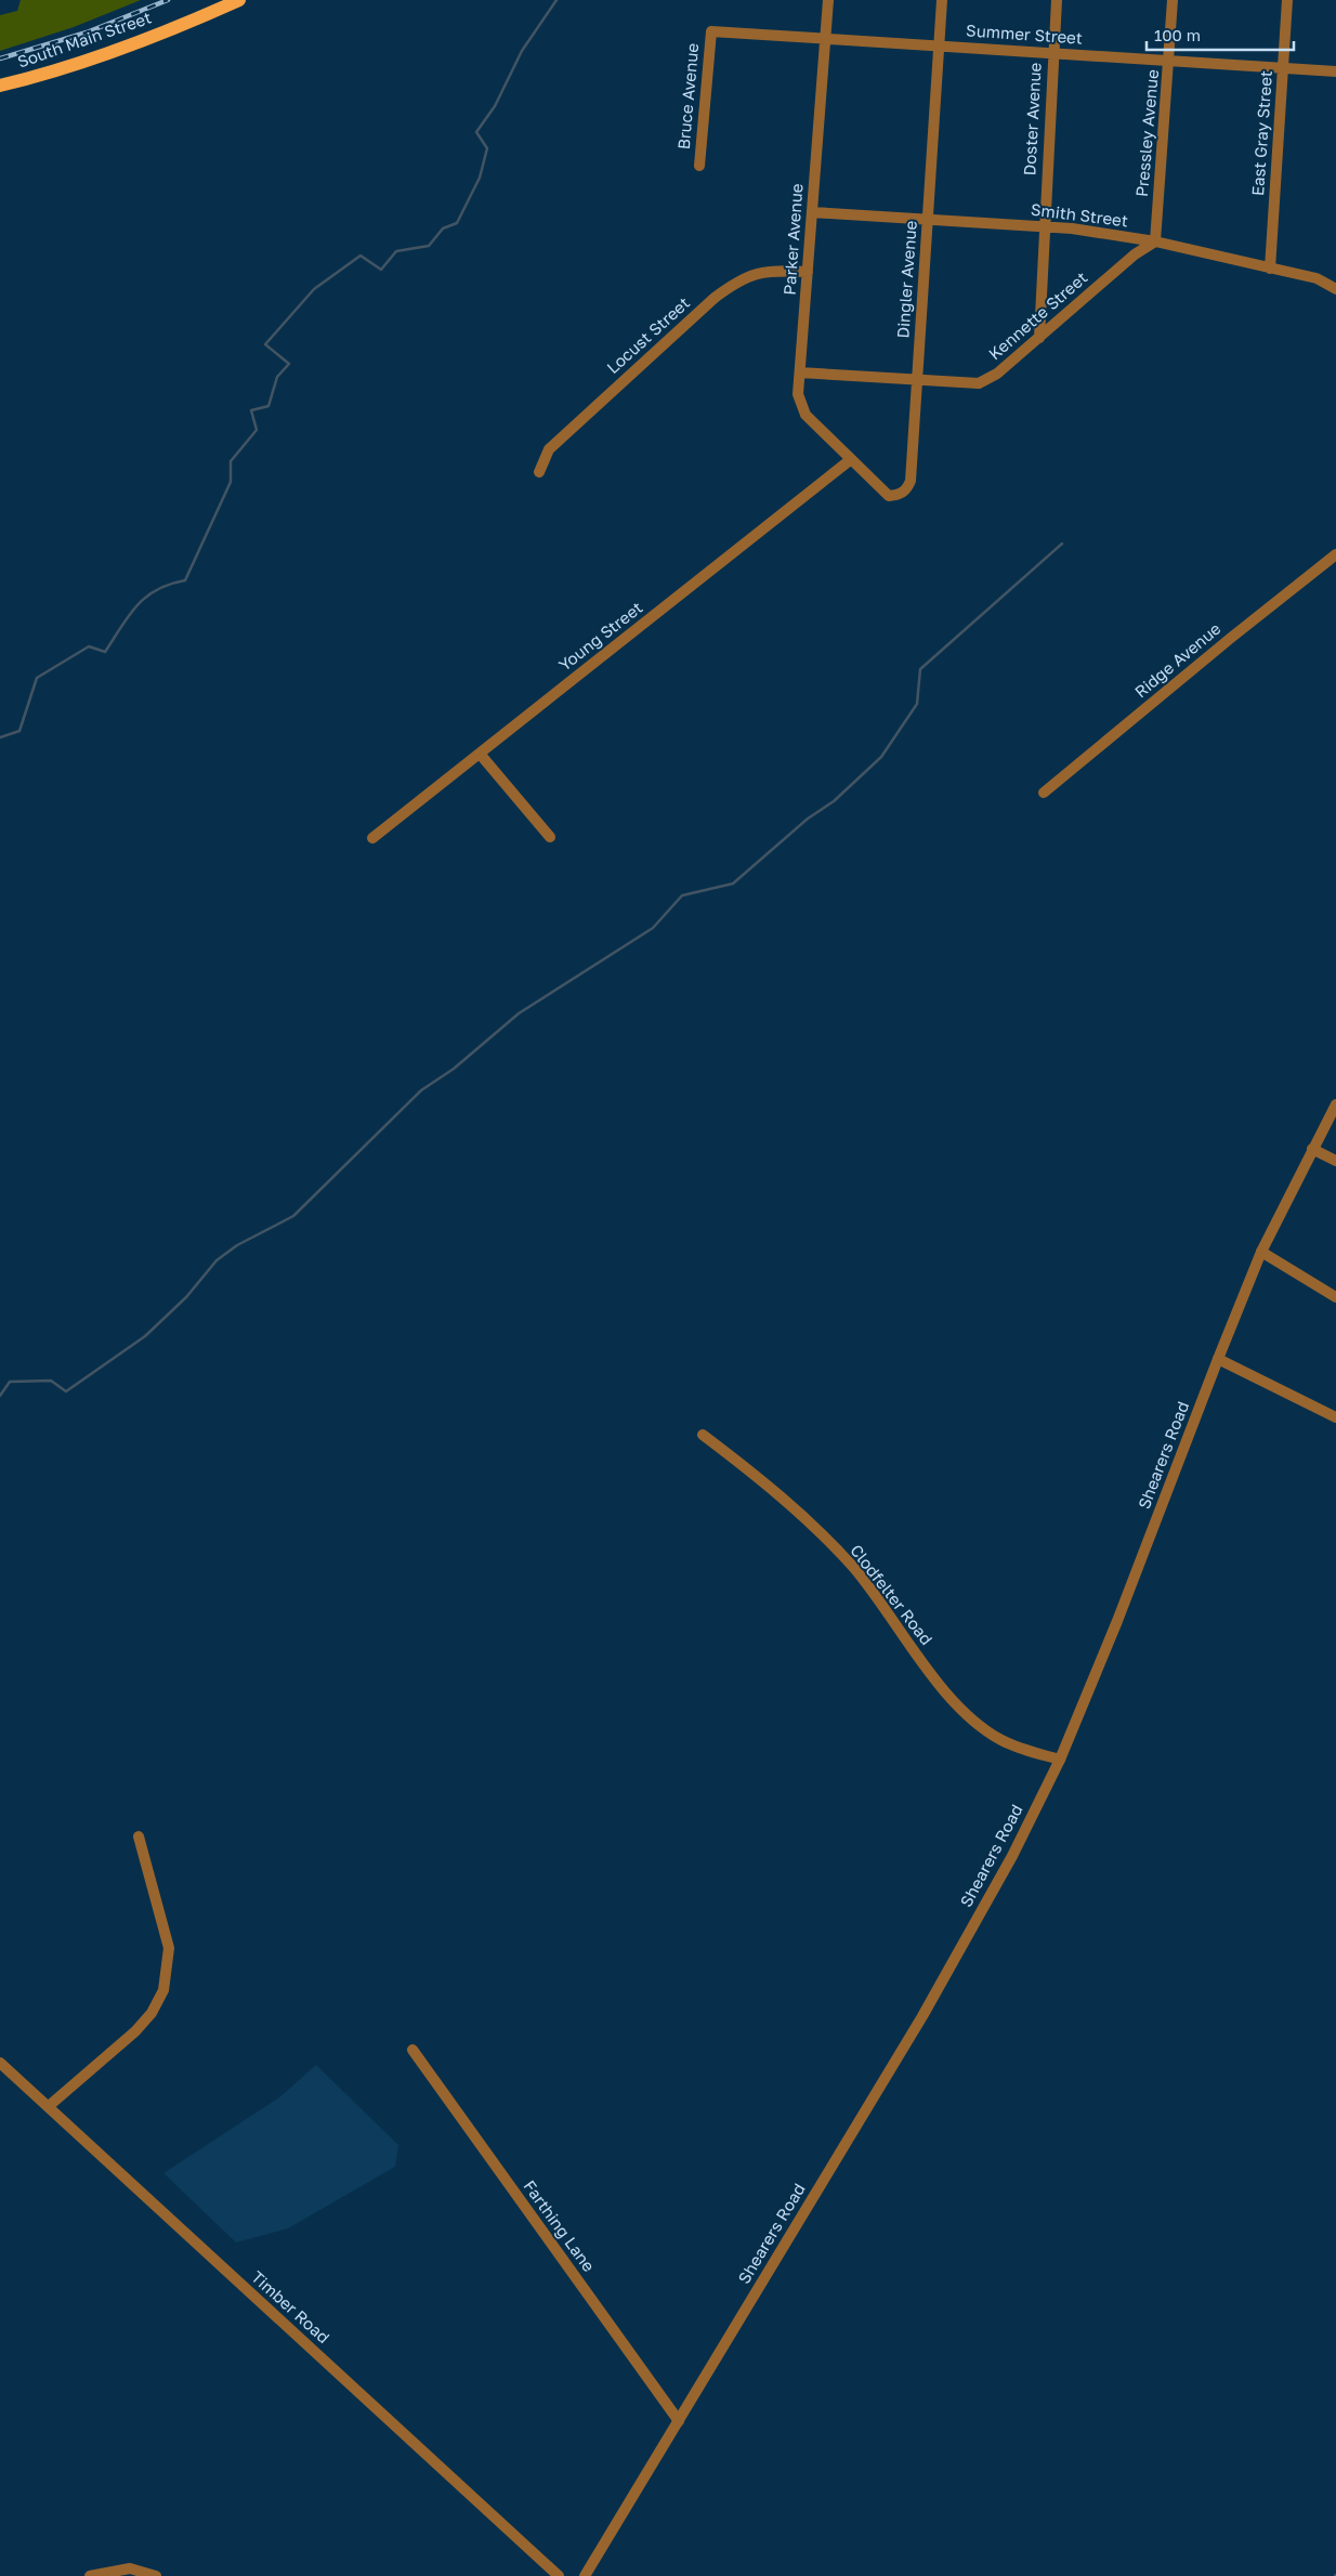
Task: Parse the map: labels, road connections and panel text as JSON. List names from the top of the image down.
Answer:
{
  "streets": {
    "main road": ["South Main Street"],
    "street": [
      "Summer Street",
      "Bruce Avenue",
      "Doster Avenue",
      "Pressley Avenue",
      "East Gray Street",
      "Smith Street",
      "Parker Avenue",
      "Dingler Avenue",
      "Kennette Street",
      "Locust Street",
      "Young Street",
      "Ridge Avenue",
      "Shearers Road",
      "Clodfelter Road",
      "Farthing Lane",
      "Timber Road"
    ]
  },
  "crossings": [
    ["Summer Street", "Bruce Avenue"],
    ["Summer Street", "Doster Avenue"],
    ["Summer Street", "Pressley Avenue"],
    ["Summer Street", "East Gray Street"],
    ["Summer Street", "Parker Avenue"],
    ["Summer Street", "Dingler Avenue"],
    ["Doster Avenue", "Smith Street"],
    ["Doster Avenue", "Kennette Street"],
    ["Pressley Avenue", "Smith Street"],
    ["Pressley Avenue", "Kennette Street"],
    ["East Gray Street", "Smith Street"],
    ["Smith Street", "Parker Avenue"],
    ["Smith Street", "Dingler Avenue"],
    ["Smith Street", "Kennette Street"],
    ["Parker Avenue", "Dingler Avenue"],
    ["Parker Avenue", "Kennette Street"],
    ["Parker Avenue", "Locust Street"],
    ["Parker Avenue", "Young Street"],
    ["Dingler Avenue", "Kennette Street"],
    ["Dingler Avenue", "Young Street"],
    ["Shearers Road", "Clodfelter Road"],
    ["Shearers Road", "Farthing Lane"]
  ],
  "scale_bar": "100 m"
}
